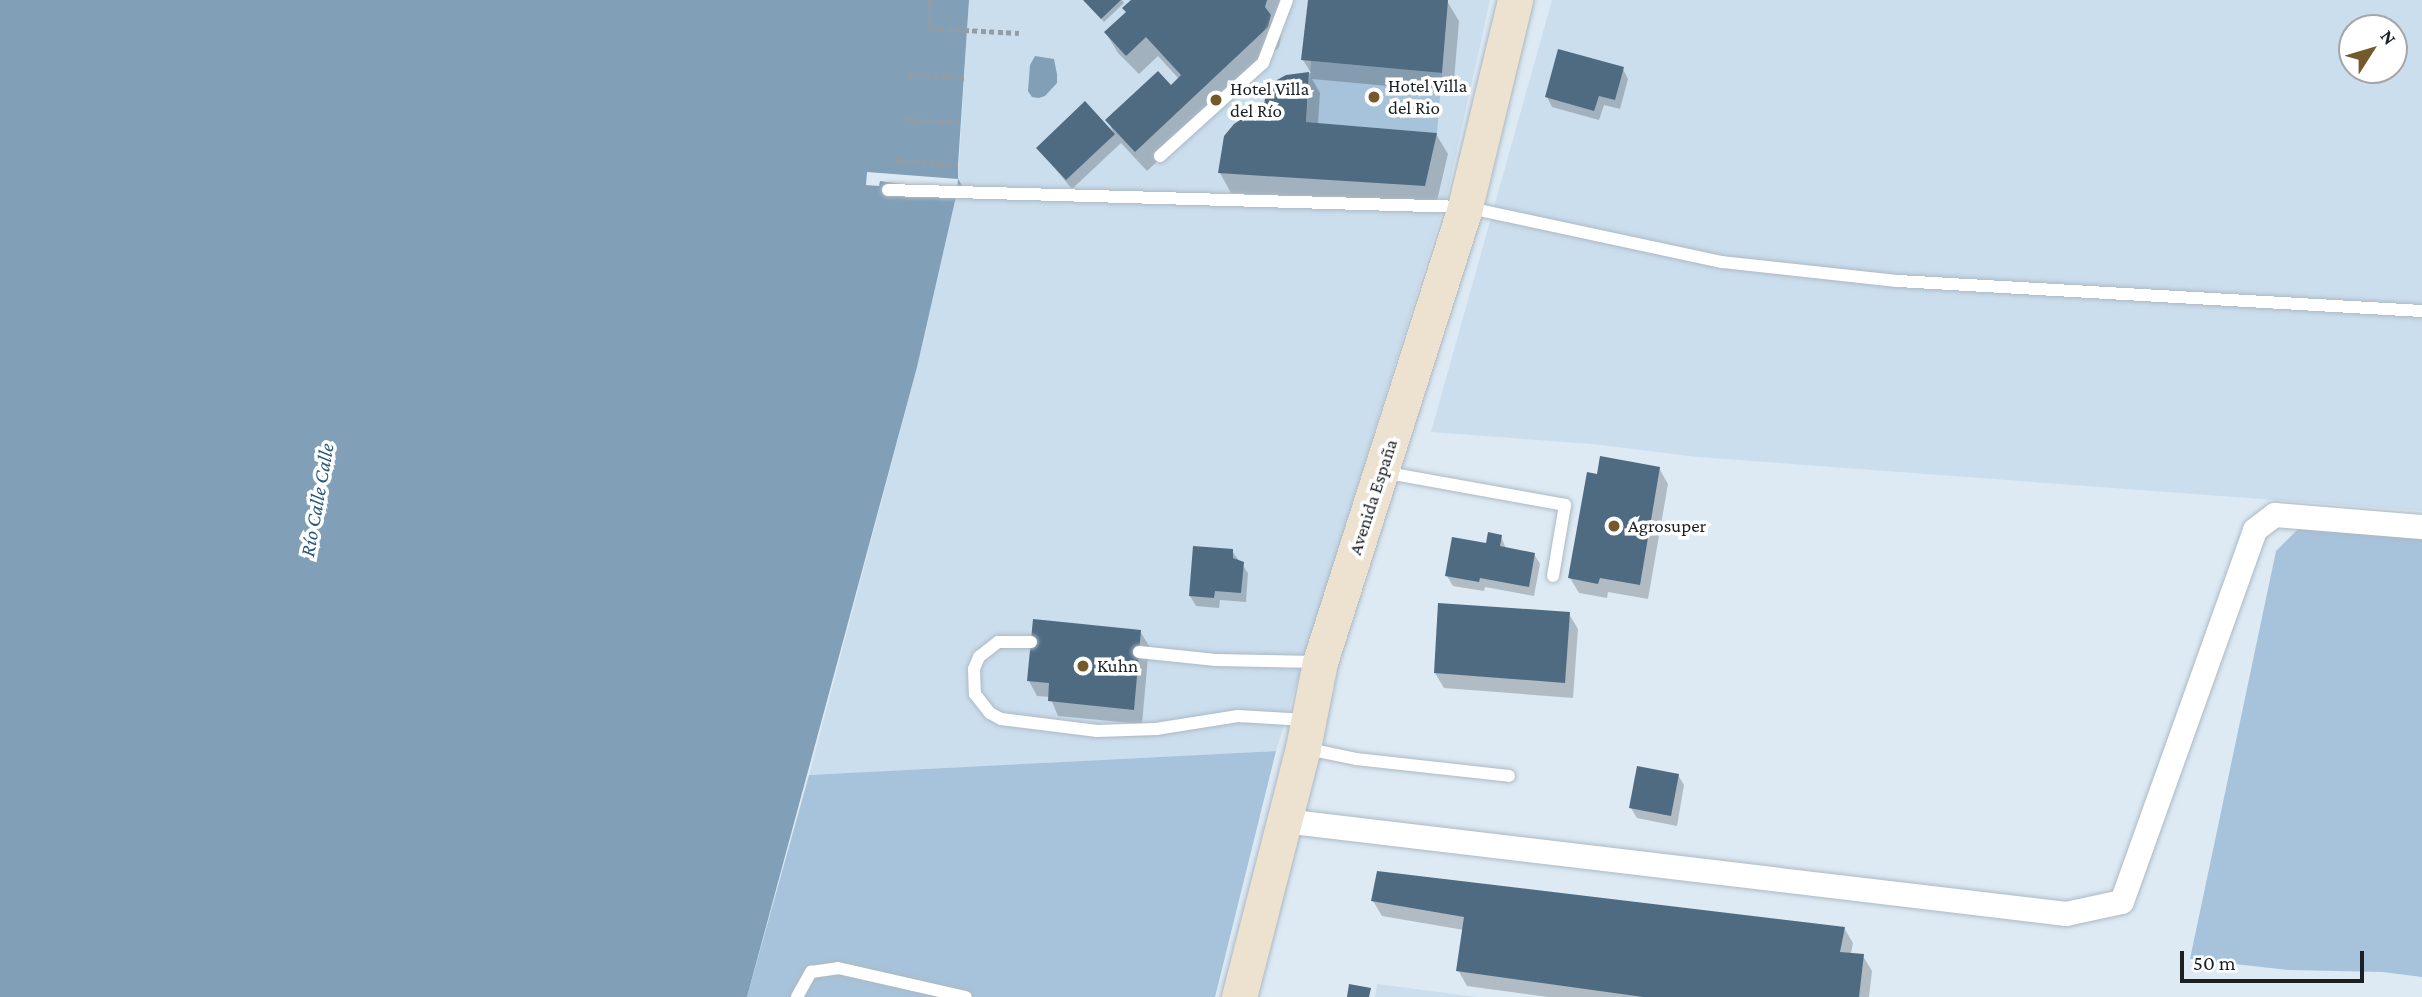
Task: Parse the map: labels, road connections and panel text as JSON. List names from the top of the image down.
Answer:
{
  "streets": {
    "main road": ["Avenida España"]
  },
  "water": ["Río Calle Calle"],
  "places": [
    "Hotel Villa del Rio",
    "Hotel Villa del Río",
    "Agrosuper",
    "Kuhn"
  ],
  "scale_bar": "50 m",
  "north": "top right"
}
